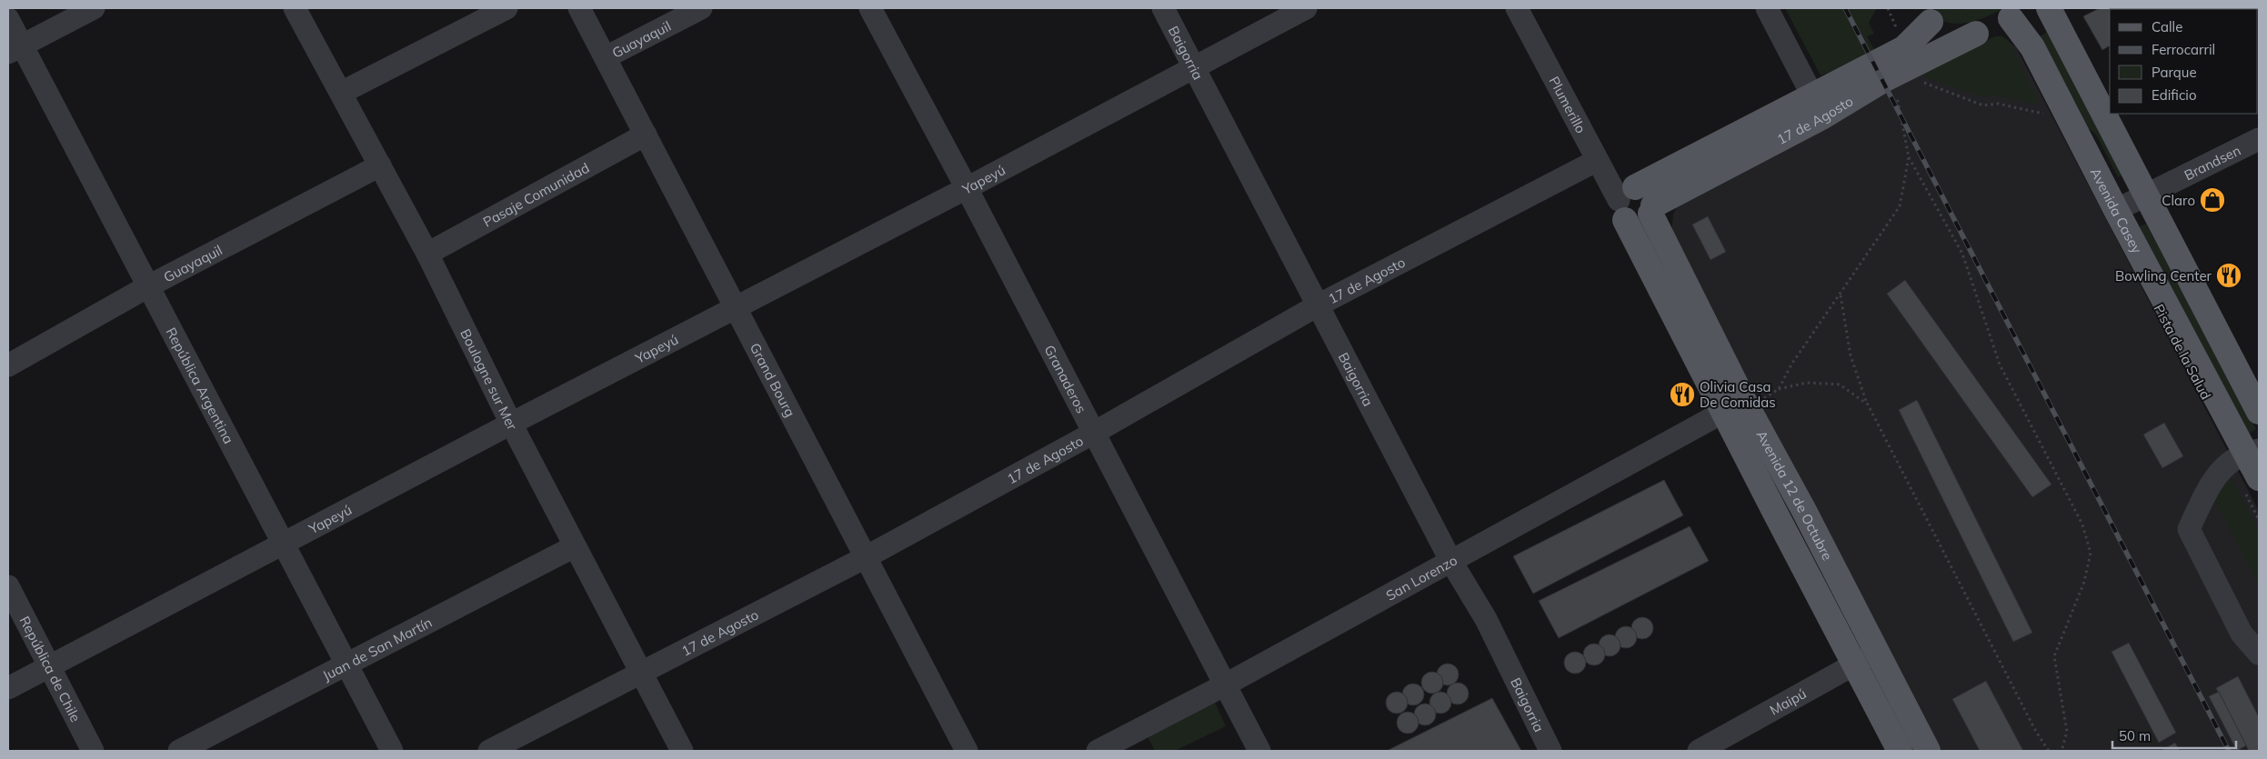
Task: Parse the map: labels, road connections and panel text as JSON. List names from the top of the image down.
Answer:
{
  "streets": {
    "main road": ["17 de Agosto", "Avenida Casey", "Avenida 12 de Octubre"],
    "street": [
      "Guayaquil",
      "Baigorria",
      "Plumerillo",
      "Brandsen",
      "Yapeyú",
      "Pasaje Comunidad",
      "Boulogne sur Mer",
      "Granaderos",
      "Grand Bourg",
      "República Argentina",
      "San Lorenzo",
      "Juan de San Martín",
      "República de Chile",
      "Maipú"
    ]
  },
  "crossings": [
    ["Guayaquil", "Boulogne sur Mer"],
    ["Guayaquil", "Grand Bourg"],
    ["Guayaquil", "República Argentina"],
    ["Baigorria", "17 de Agosto"],
    ["Baigorria", "Yapeyú"],
    ["Baigorria", "San Lorenzo"],
    ["Plumerillo", "17 de Agosto"],
    ["Plumerillo", "Avenida 12 de Octubre"],
    ["17 de Agosto", "Boulogne sur Mer"],
    ["17 de Agosto", "Granaderos"],
    ["17 de Agosto", "Grand Bourg"],
    ["17 de Agosto", "Avenida 12 de Octubre"],
    ["Brandsen", "Avenida Casey"],
    ["Yapeyú", "Boulogne sur Mer"],
    ["Yapeyú", "Granaderos"],
    ["Yapeyú", "Grand Bourg"],
    ["Yapeyú", "República Argentina"],
    ["Yapeyú", "República de Chile"],
    ["Pasaje Comunidad", "Boulogne sur Mer"],
    ["Pasaje Comunidad", "Grand Bourg"],
    ["Boulogne sur Mer", "Juan de San Martín"],
    ["Granaderos", "San Lorenzo"],
    ["República Argentina", "Juan de San Martín"],
    ["Avenida 12 de Octubre", "San Lorenzo"],
    ["Avenida 12 de Octubre", "Maipú"]
  ],
  "places": {
    "shop": ["Claro"],
    "restaurant": ["Bowling Center", "Olivia Casa De Comidas"]
  },
  "legend": [
    "Calle",
    "Ferrocarril",
    "Parque",
    "Edificio"
  ],
  "scale_bar": "50 m"
}
